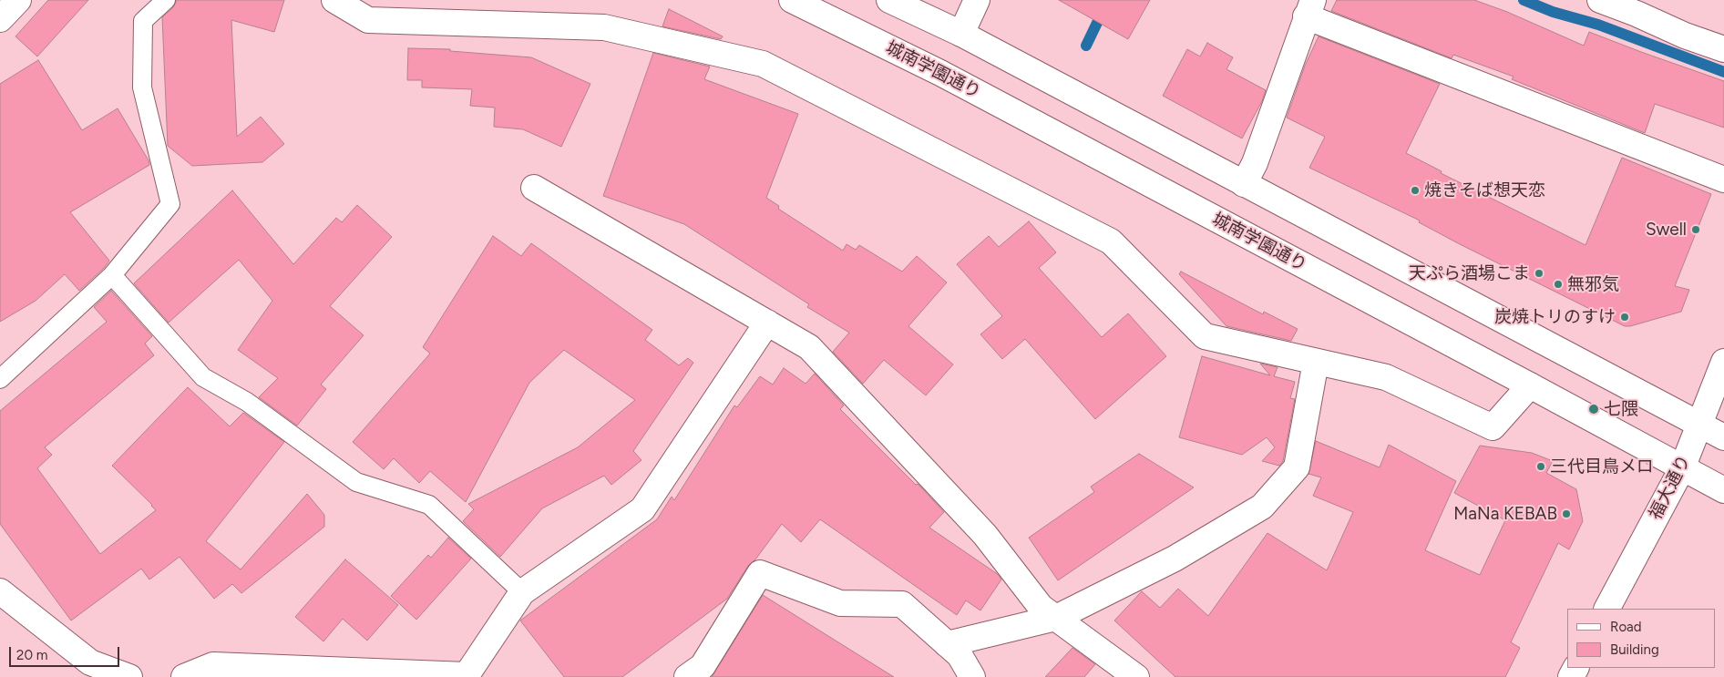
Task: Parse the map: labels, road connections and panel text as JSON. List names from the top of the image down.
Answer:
{
  "streets": {
    "street": ["城南学園通り", "福大通り"]
  },
  "crossings": [
    ["城南学園通り", "福大通り"]
  ],
  "places": [
    "焼きそば想天恋",
    "Swell",
    "天ぷら酒場こま",
    "無邪気",
    "炭焼トリのすけ",
    "七隈",
    "三代目鳥メロ",
    "MaNa KEBAB"
  ],
  "legend": ["Road", "Building"],
  "scale_bar": "20 m"
}
